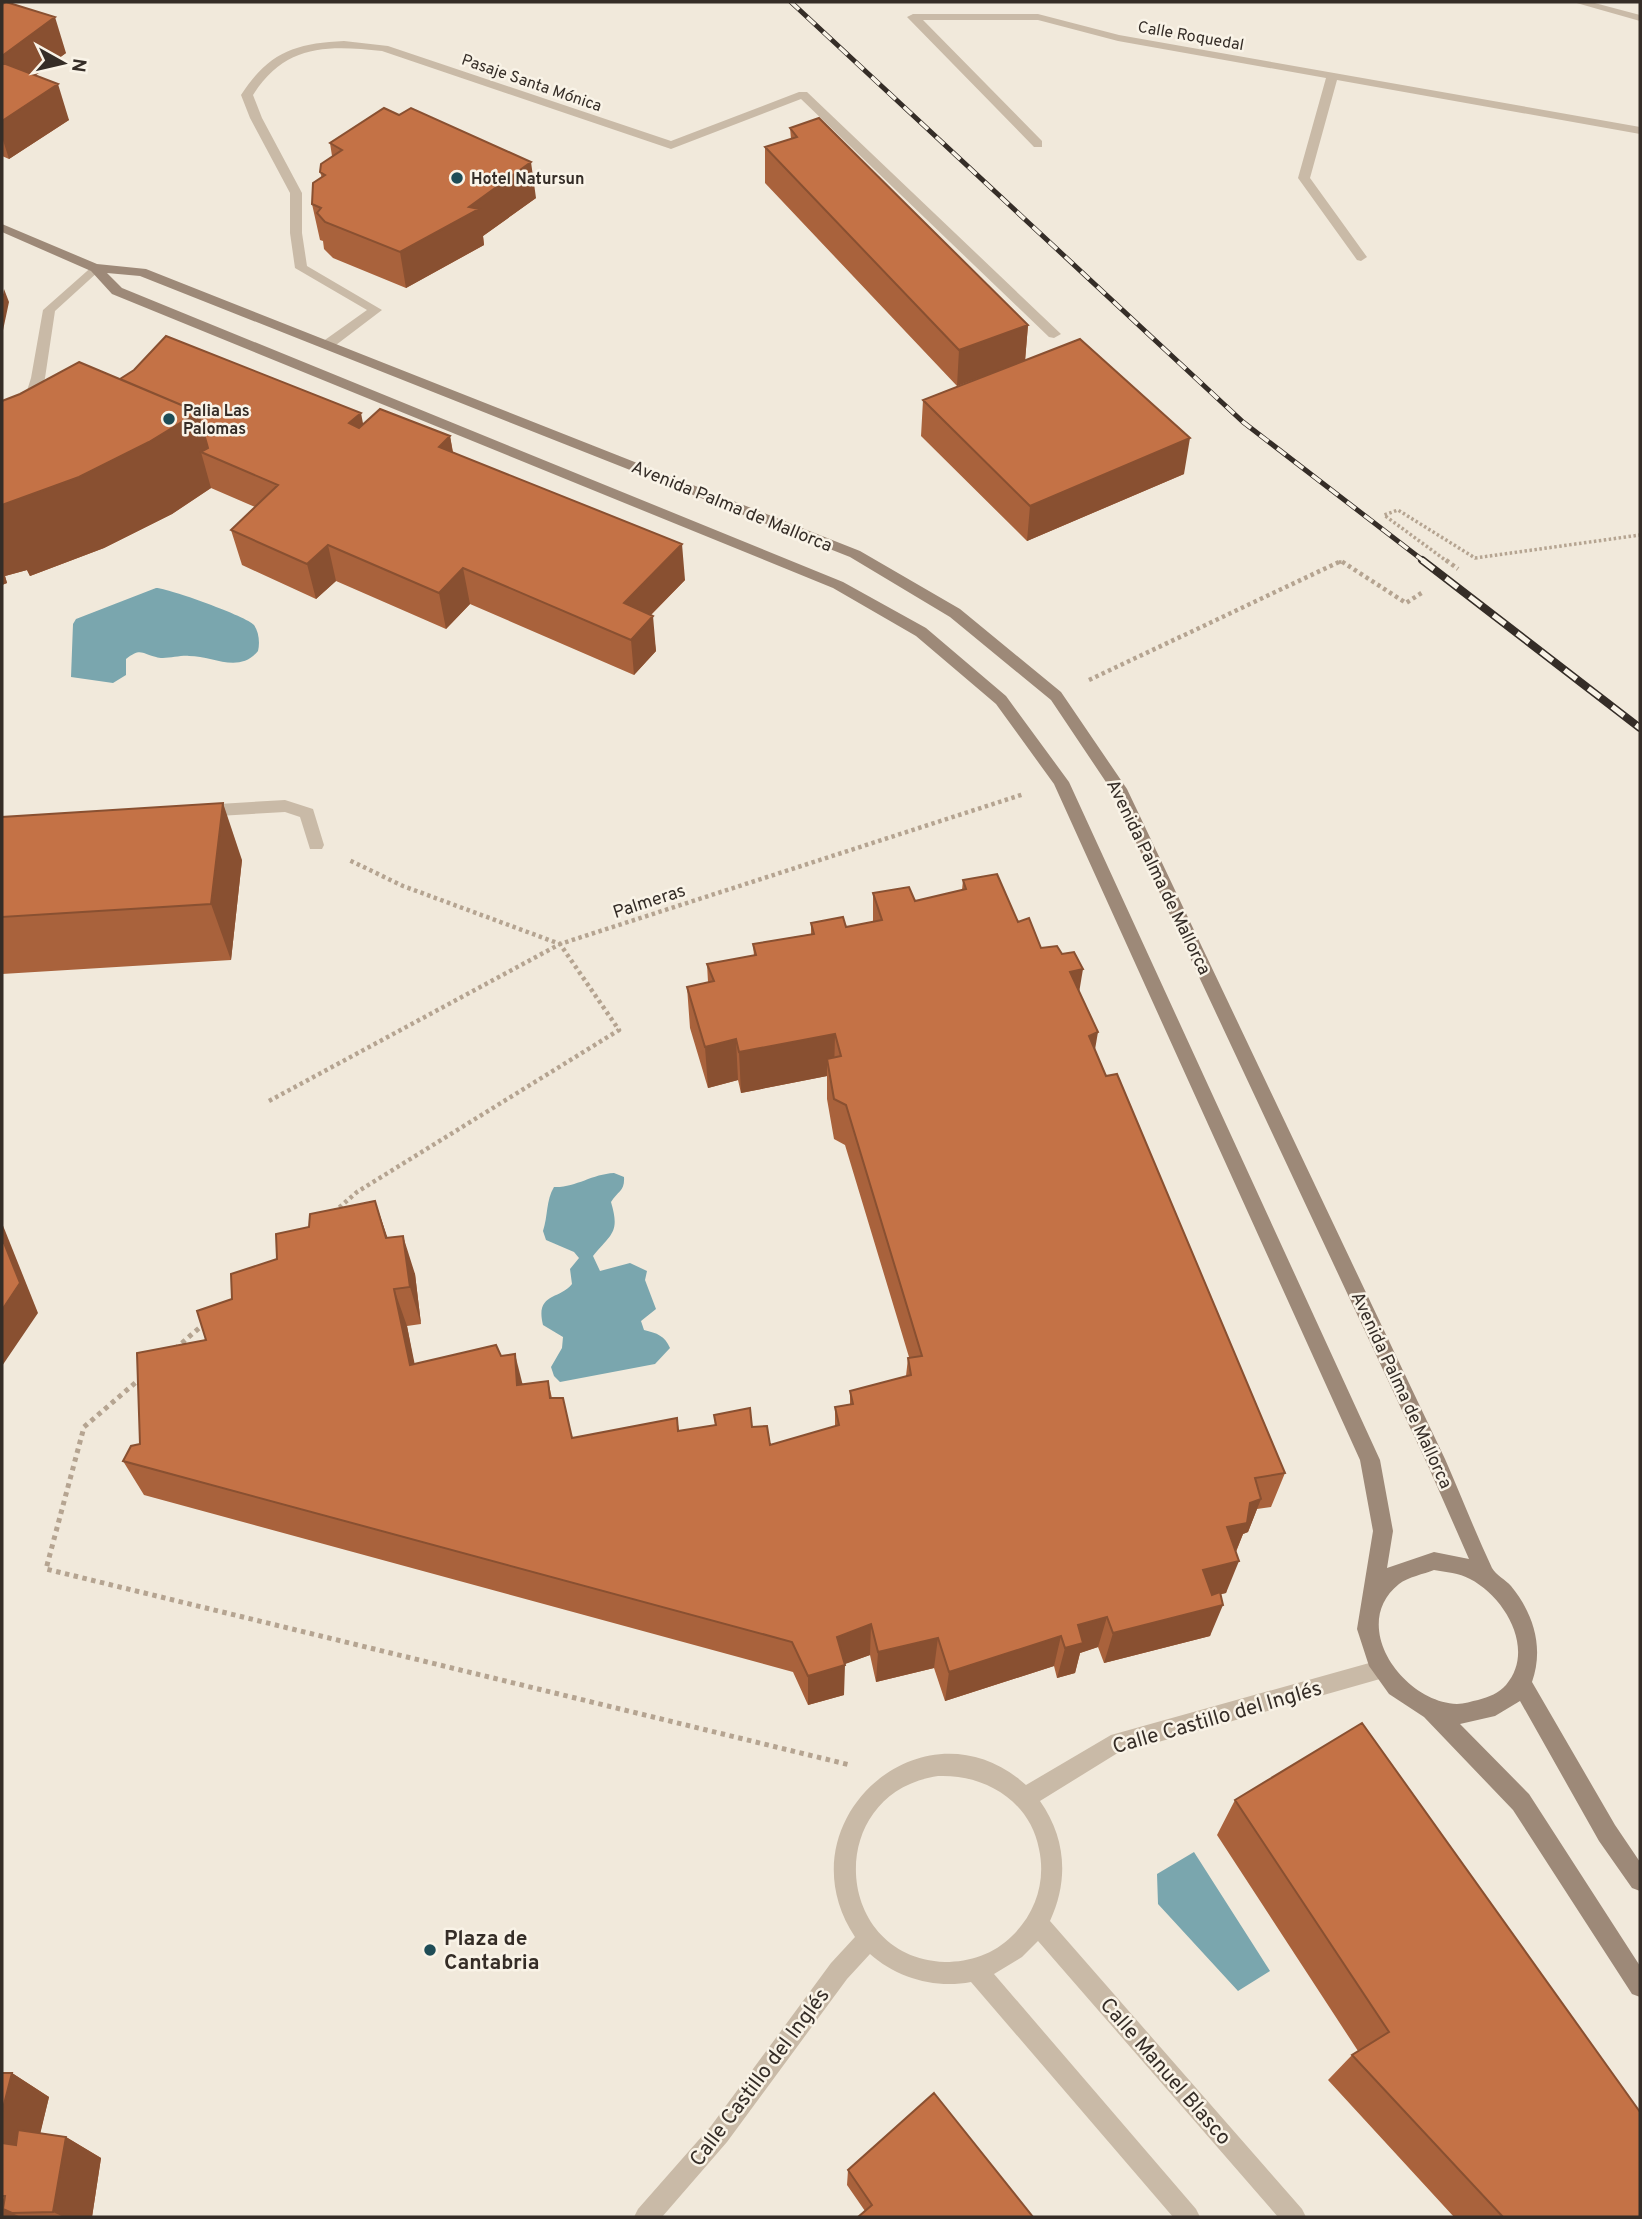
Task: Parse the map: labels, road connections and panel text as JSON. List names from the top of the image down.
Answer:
{
  "streets": {
    "main road": ["Avenida Palma de Mallorca"],
    "street": [
      "Calle Roquedal",
      "Pasaje Santa Mónica",
      "Calle Castillo del Inglés",
      "Calle Manuel Blasco"
    ],
    "path": ["Palmeras"]
  },
  "crossings": [
    ["Pasaje Santa Mónica", "Avenida Palma de Mallorca"],
    ["Avenida Palma de Mallorca", "Palmeras"],
    ["Avenida Palma de Mallorca", "Calle Castillo del Inglés"],
    ["Calle Castillo del Inglés", "Calle Manuel Blasco"]
  ],
  "places": ["Hotel Natursun", "Palia Las Palomas", "Plaza de Cantabria"],
  "north": "right"
}
